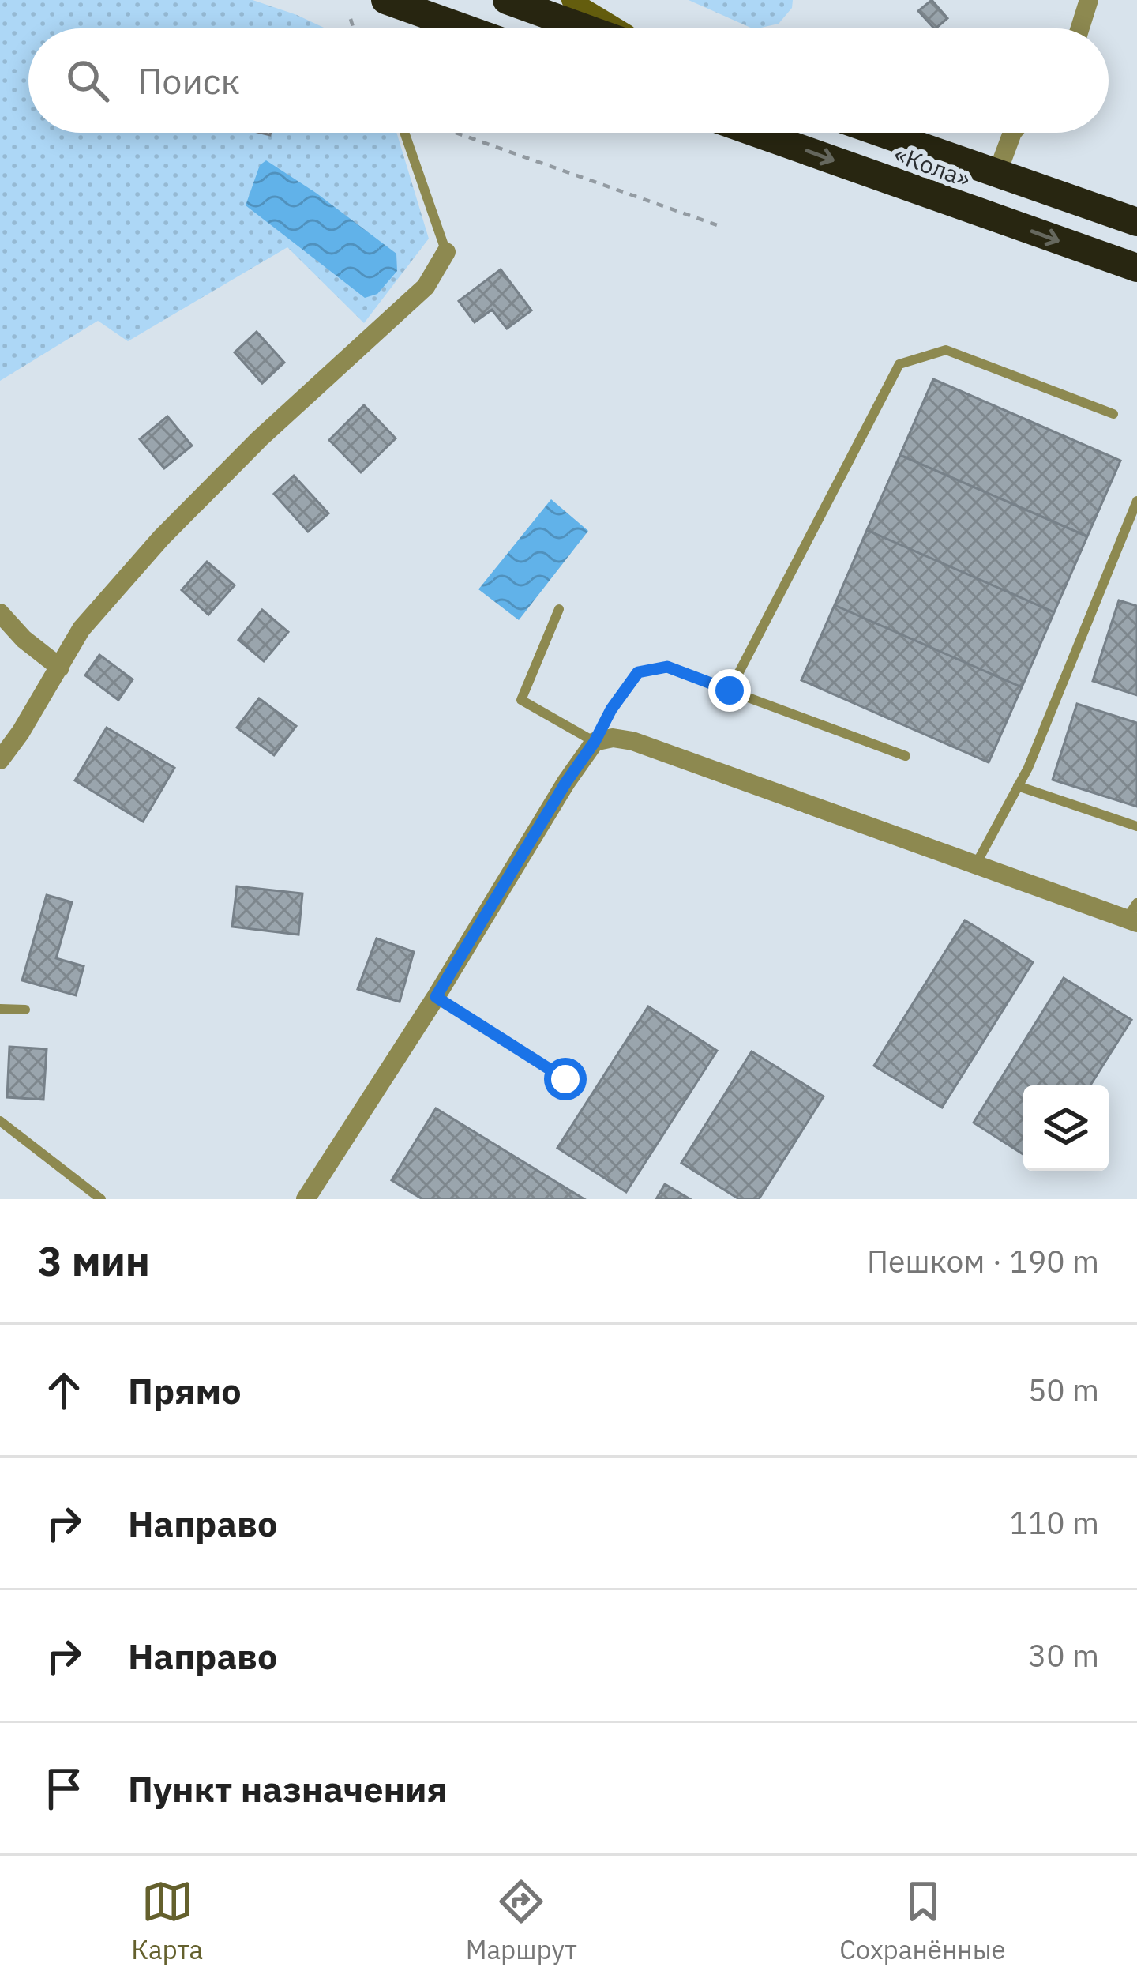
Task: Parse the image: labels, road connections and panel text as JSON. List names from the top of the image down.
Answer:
{
  "streets": {
    "highway": ["«Кола»"]
  },
  "page": {
    "search": "Поиск",
    "heading": ["3 мин", "Пешком · 190 m"],
    "list": [
      ["Прямо", "50 m"],
      ["Направо", "110 m"],
      ["Направо", "30 m"],
      "Пункт назначения"
    ],
    "nav": ["Карта", "Маршрут", "Сохранённые"]
  }
}
